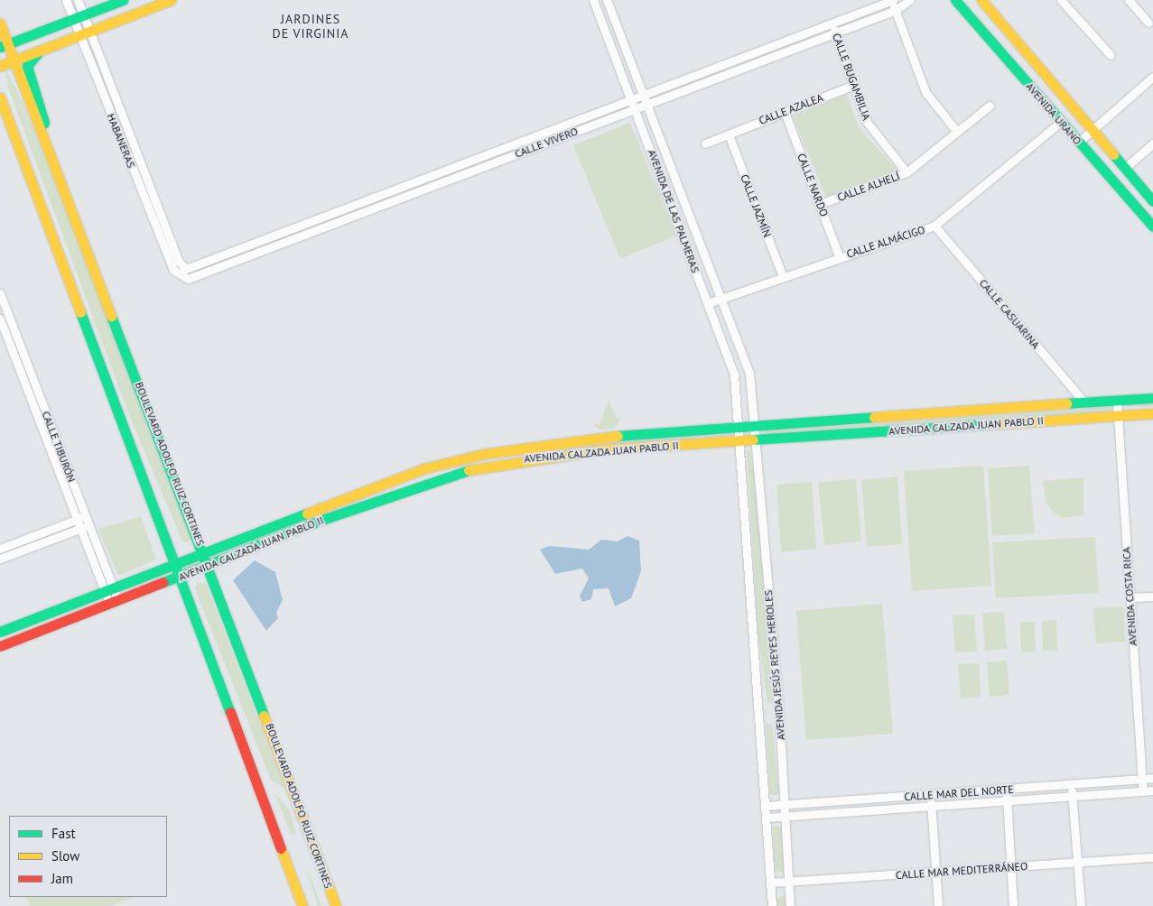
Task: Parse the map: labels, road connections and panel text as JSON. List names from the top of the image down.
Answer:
{
  "streets": {
    "main road": ["AVENIDA URANO", "AVENIDA CALZADA JUAN PABLO II", "BOULEVARD ADOLFO RUIZ CORTINES"],
    "street": [
      "CALLE BUGAMBILIA",
      "CALLE AZALEA",
      "HABANERAS",
      "CALLE VIVERO",
      "CALLE NARDO",
      "CALLE ALHELÍ",
      "CALLE JAZMÍN",
      "AVENIDA DE LAS PALMERAS",
      "CALLE ALMÁCIGO",
      "CALLE CASUARINA",
      "CALLE TIBURÓN",
      "AVENIDA COSTA RICA",
      "AVENIDA JESÚS REYES HEROLES",
      "CALLE MAR DEL NORTE",
      "CALLE MAR MEDITERRÁNEO"
    ]
  },
  "crossings": [
    ["CALLE BUGAMBILIA", "CALLE AZALEA"],
    ["CALLE BUGAMBILIA", "CALLE VIVERO"],
    ["CALLE BUGAMBILIA", "CALLE ALHELÍ"],
    ["CALLE AZALEA", "CALLE NARDO"],
    ["CALLE AZALEA", "CALLE JAZMÍN"],
    ["AVENIDA URANO", "CALLE ALMÁCIGO"],
    ["HABANERAS", "CALLE VIVERO"],
    ["CALLE VIVERO", "AVENIDA DE LAS PALMERAS"],
    ["CALLE NARDO", "CALLE ALHELÍ"],
    ["CALLE NARDO", "CALLE ALMÁCIGO"],
    ["CALLE JAZMÍN", "CALLE ALMÁCIGO"],
    ["AVENIDA DE LAS PALMERAS", "CALLE ALMÁCIGO"],
    ["AVENIDA DE LAS PALMERAS", "AVENIDA CALZADA JUAN PABLO II"],
    ["AVENIDA DE LAS PALMERAS", "AVENIDA JESÚS REYES HEROLES"],
    ["CALLE ALMÁCIGO", "CALLE CASUARINA"],
    ["CALLE CASUARINA", "AVENIDA CALZADA JUAN PABLO II"],
    ["AVENIDA CALZADA JUAN PABLO II", "CALLE TIBURÓN"],
    ["AVENIDA CALZADA JUAN PABLO II", "BOULEVARD ADOLFO RUIZ CORTINES"],
    ["AVENIDA CALZADA JUAN PABLO II", "AVENIDA COSTA RICA"],
    ["AVENIDA CALZADA JUAN PABLO II", "AVENIDA JESÚS REYES HEROLES"],
    ["AVENIDA COSTA RICA", "CALLE MAR DEL NORTE"],
    ["AVENIDA JESÚS REYES HEROLES", "CALLE MAR DEL NORTE"],
    ["AVENIDA JESÚS REYES HEROLES", "CALLE MAR MEDITERRÁNEO"]
  ],
  "districts": ["JARDINES DE VIRGINIA"],
  "legend": ["Fast", "Slow", "Jam"]
}
